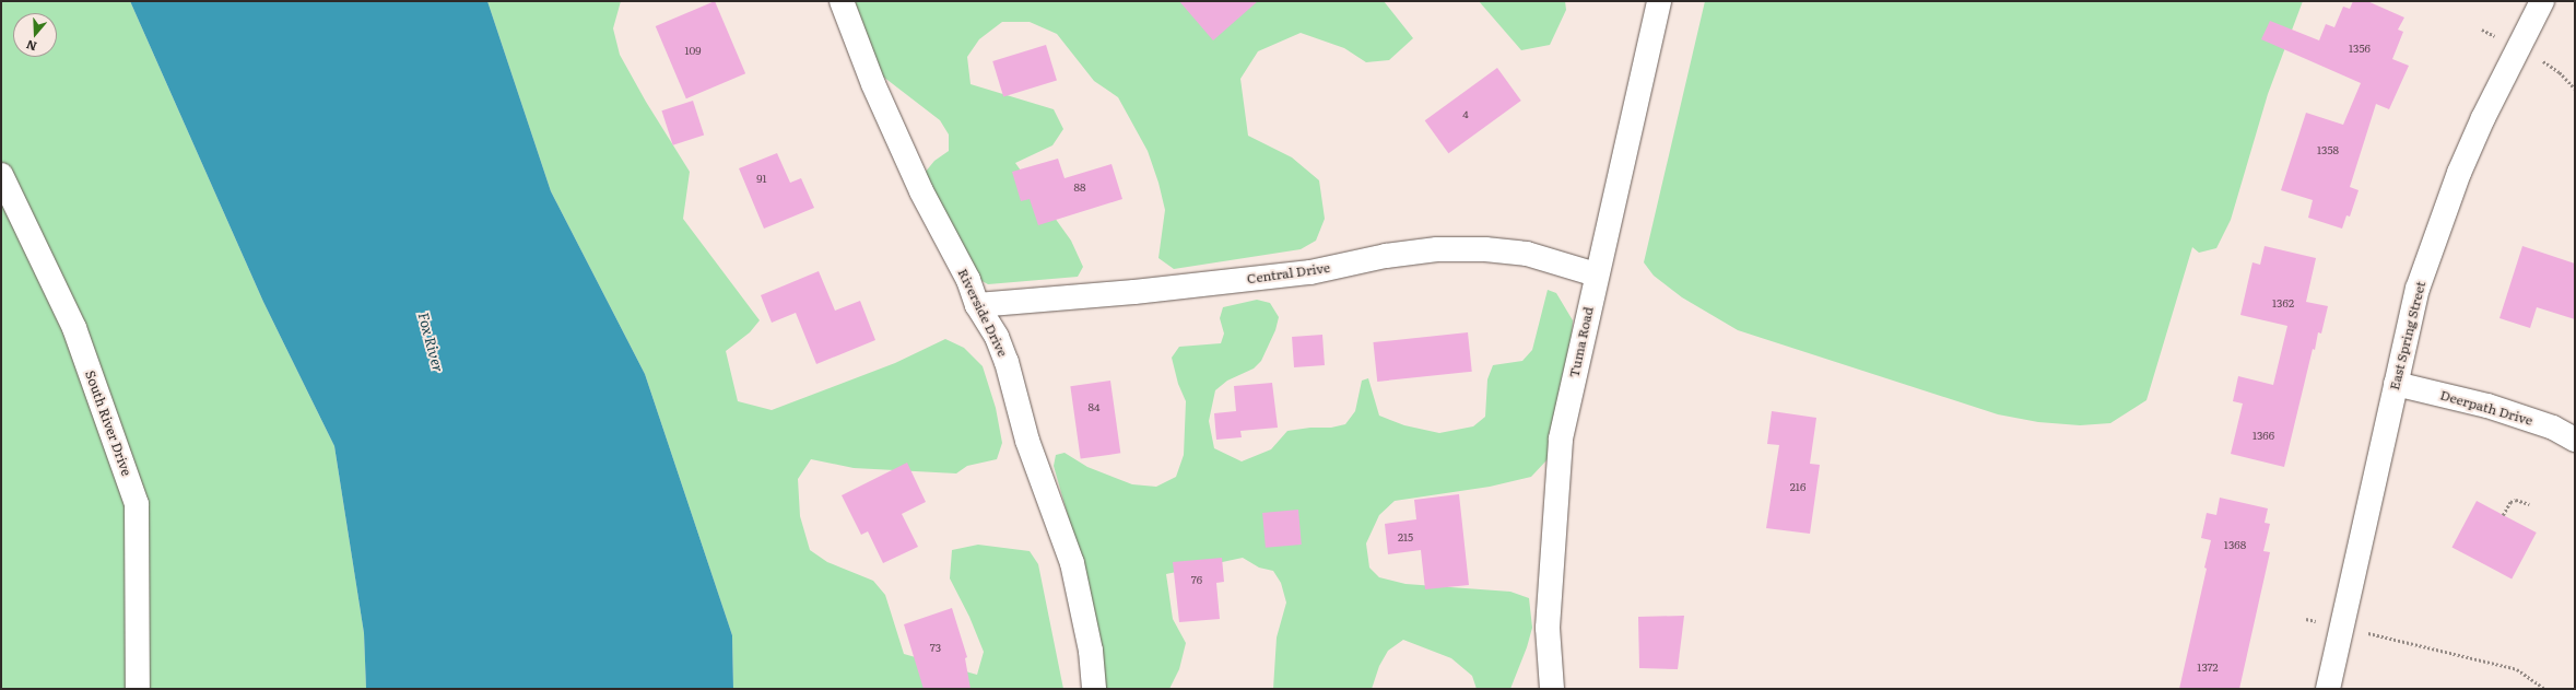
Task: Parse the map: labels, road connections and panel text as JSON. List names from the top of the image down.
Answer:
{
  "streets": {
    "street": [
      "Central Drive",
      "Riverside Drive",
      "East Spring Street",
      "Tuma Road",
      "Deerpath Drive",
      "South River Drive"
    ]
  },
  "crossings": [
    ["Central Drive", "Riverside Drive"],
    ["Central Drive", "Tuma Road"],
    ["East Spring Street", "Deerpath Drive"]
  ],
  "water": ["Fox River"],
  "house_numbers": [
    "1356",
    "109",
    "4",
    "1358",
    "91",
    "88",
    "1362",
    "84",
    "1366",
    "216",
    "215",
    "1368",
    "76",
    "73",
    "1372"
  ],
  "north": "bottom"
}
